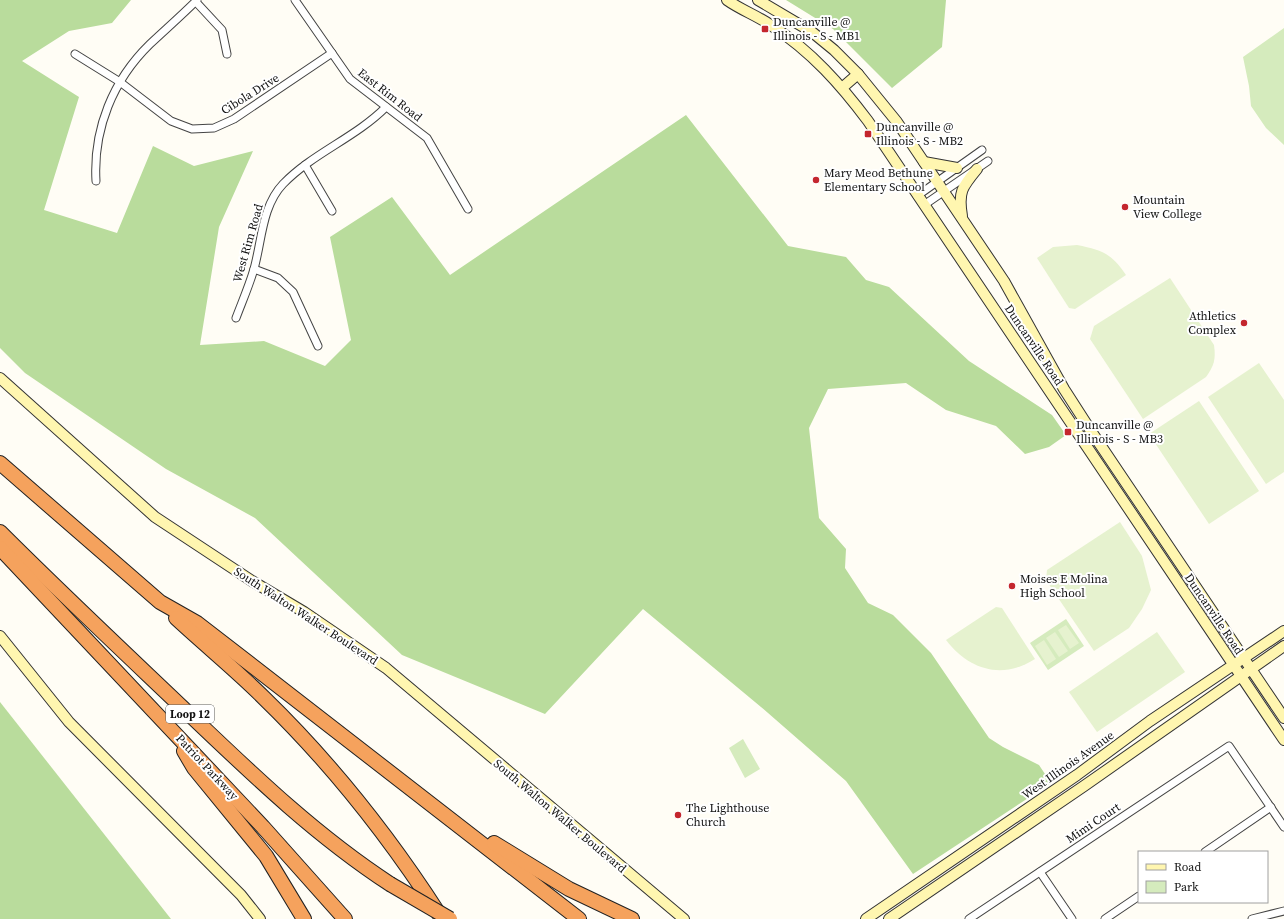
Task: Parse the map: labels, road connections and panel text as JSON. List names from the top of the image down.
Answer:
{
  "streets": {
    "highway": ["Loop 12", "Patriot Parkway"],
    "main road": ["Duncanville Road", "South Walton Walker Boulevard", "West Illinois Avenue"],
    "street": [
      "Cibola Drive",
      "East Rim Road",
      "West Rim Road",
      "Mimi Court"
    ]
  },
  "crossings": [
    ["Cibola Drive", "East Rim Road"],
    ["East Rim Road", "West Rim Road"],
    ["Duncanville Road", "West Illinois Avenue"]
  ],
  "places": {
    "transit": ["Duncanville @ Illinois - S - MB1", "Duncanville @ Illinois - S - MB2", "Duncanville @ Illinois - S - MB3"],
    "other": [
      "Mary Meod Bethune Elementary School",
      "Mountain View College",
      "Athletics Complex",
      "Moises E Molina High School",
      "The Lighthouse Church"
    ]
  },
  "legend": ["Road", "Park"]
}
